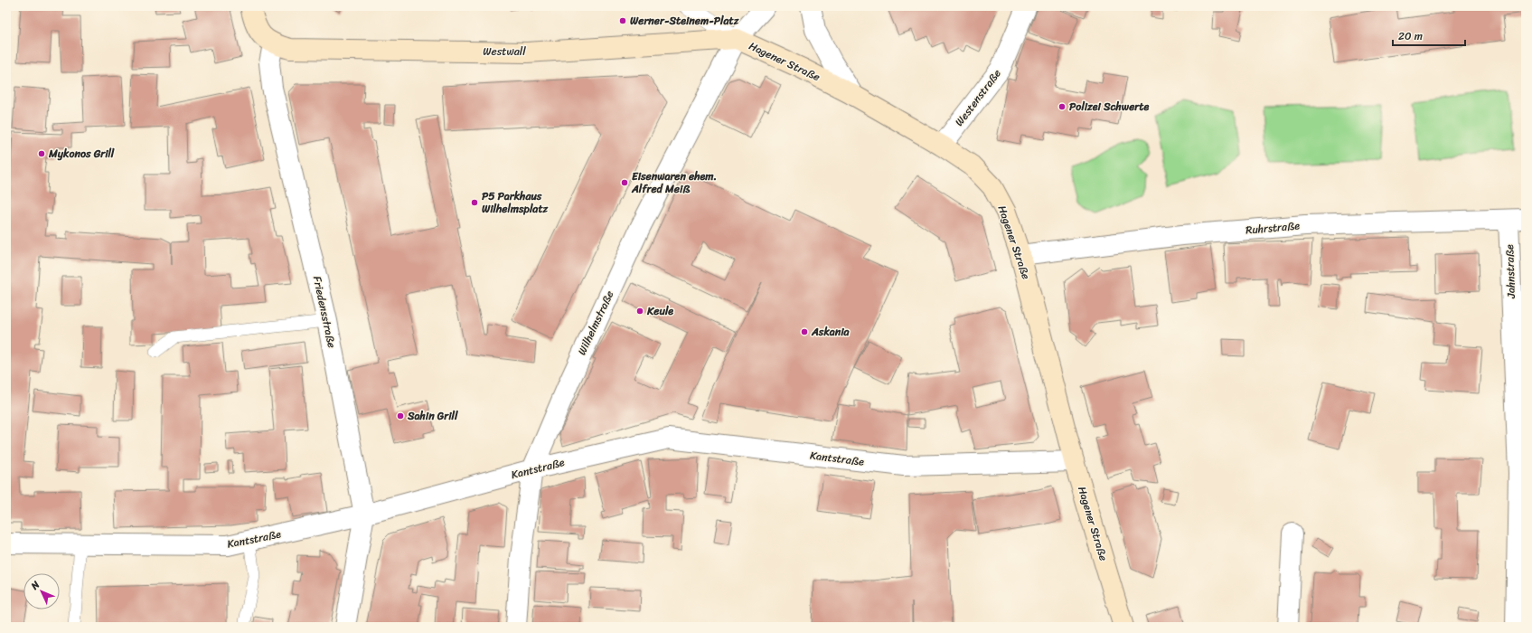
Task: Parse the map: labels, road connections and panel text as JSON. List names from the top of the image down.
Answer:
{
  "streets": {
    "main road": ["Westwall", "Hagener Straße"],
    "street": [
      "Westenstraße",
      "Ruhrstraße",
      "Jahnstraße",
      "Friedensstraße",
      "Wilhelmstraße",
      "Kantstraße"
    ]
  },
  "crossings": [
    ["Westwall", "Hagener Straße"],
    ["Westwall", "Friedensstraße"],
    ["Westwall", "Wilhelmstraße"],
    ["Hagener Straße", "Westenstraße"],
    ["Hagener Straße", "Ruhrstraße"],
    ["Hagener Straße", "Wilhelmstraße"],
    ["Hagener Straße", "Kantstraße"],
    ["Ruhrstraße", "Jahnstraße"],
    ["Friedensstraße", "Kantstraße"],
    ["Wilhelmstraße", "Kantstraße"]
  ],
  "places": [
    "Werner-Steinem-Platz",
    "Polizei Schwerte",
    "Mykonos Grill",
    "Eisenwaren ehem. Alfred Meiß",
    "P5 Parkhaus Wilhelmsplatz",
    "Keule",
    "Askania",
    "Sahin Grill"
  ],
  "scale_bar": "20 m",
  "north": "top left"
}
